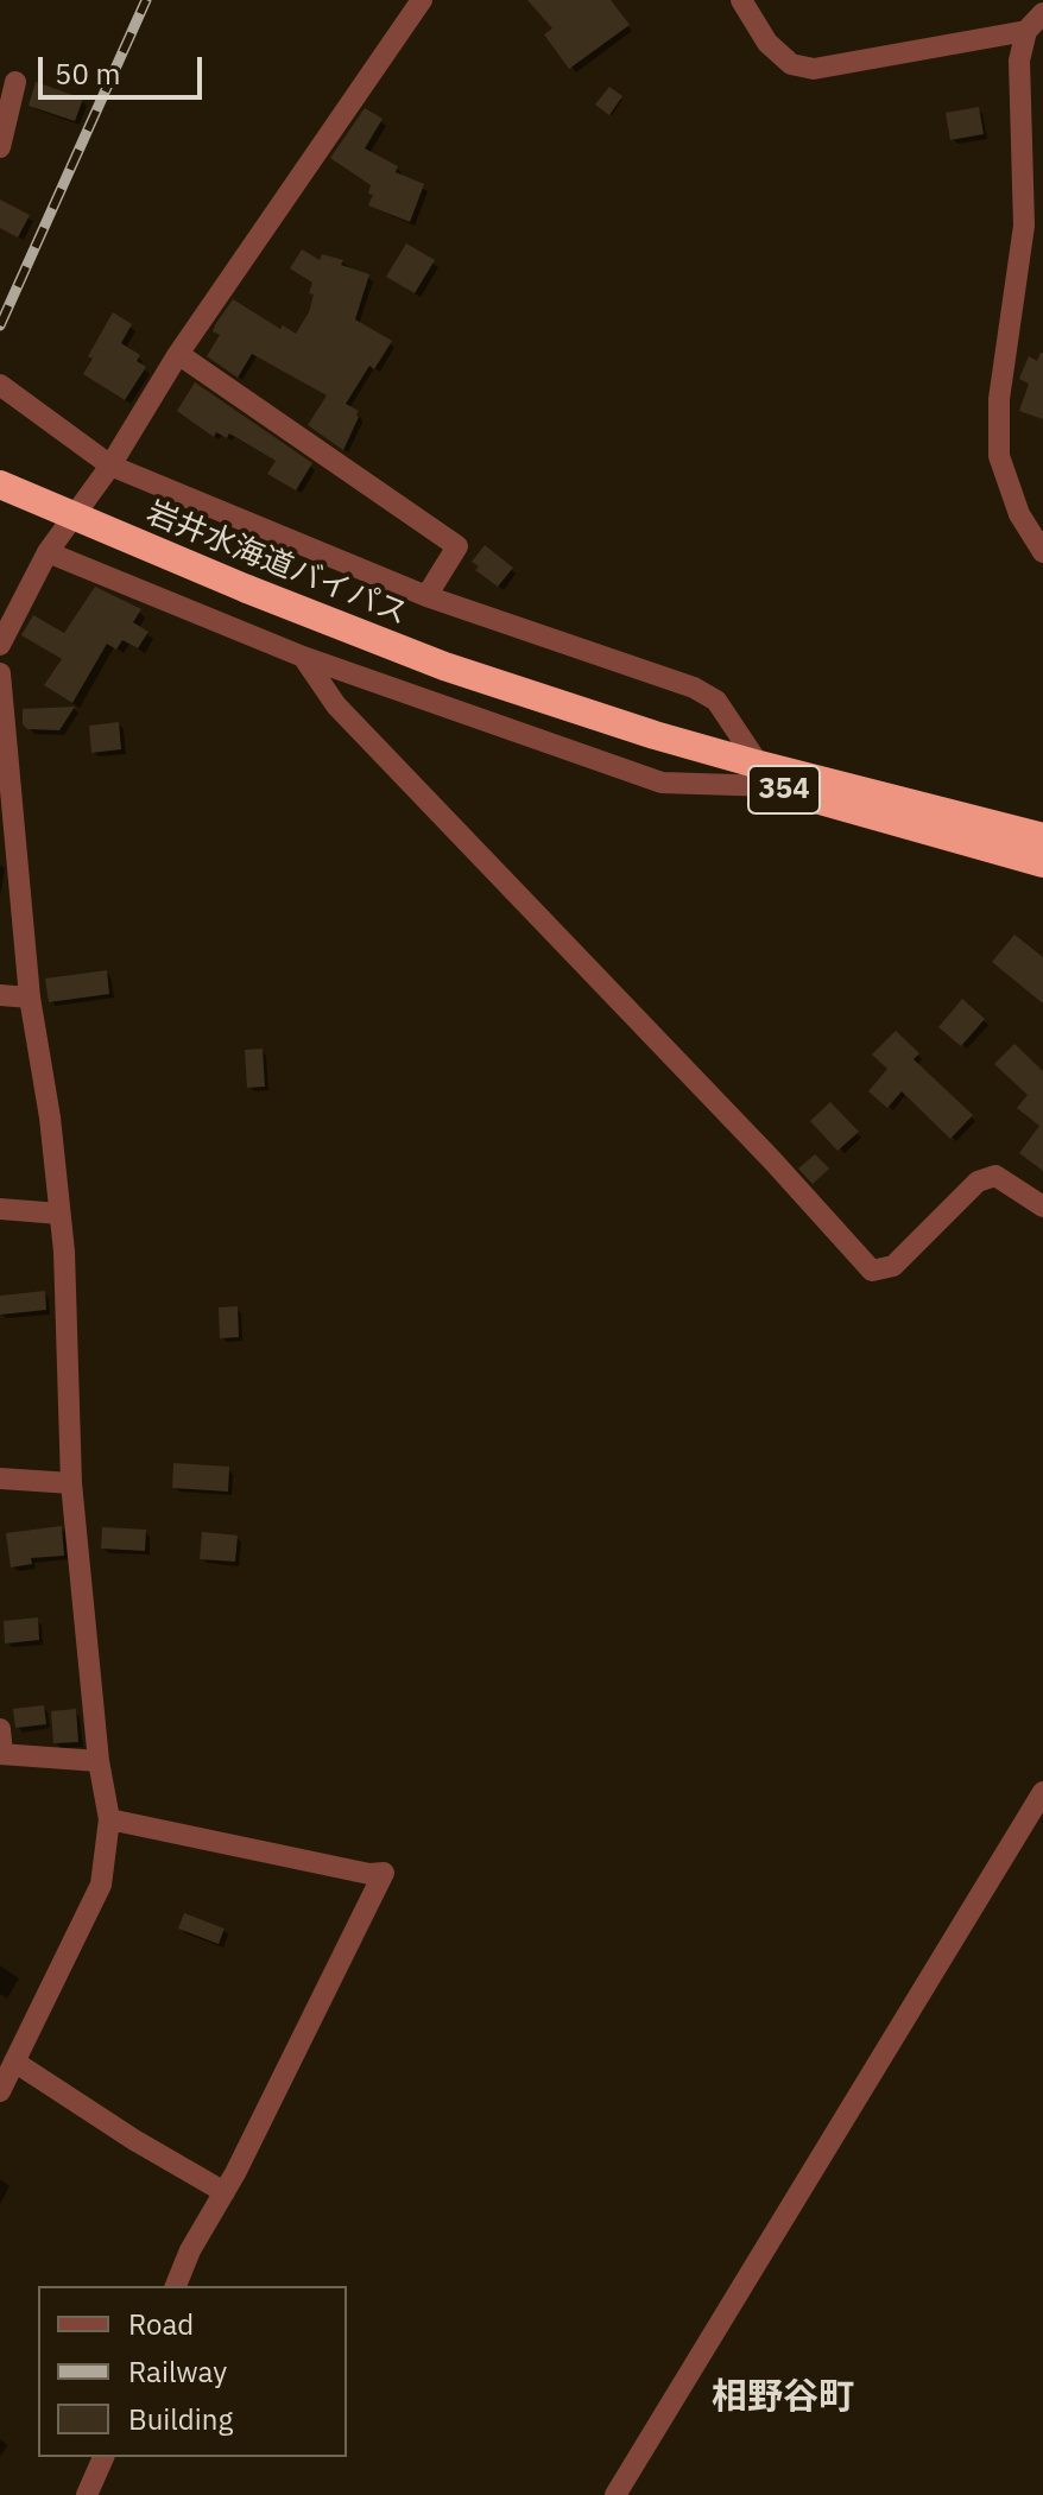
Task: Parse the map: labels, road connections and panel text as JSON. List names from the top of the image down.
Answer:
{
  "streets": {
    "highway": ["岩井水海道バイパス", "354"]
  },
  "districts": ["相野谷町"],
  "legend": ["Road", "Railway", "Building"],
  "scale_bar": "50 m"
}
